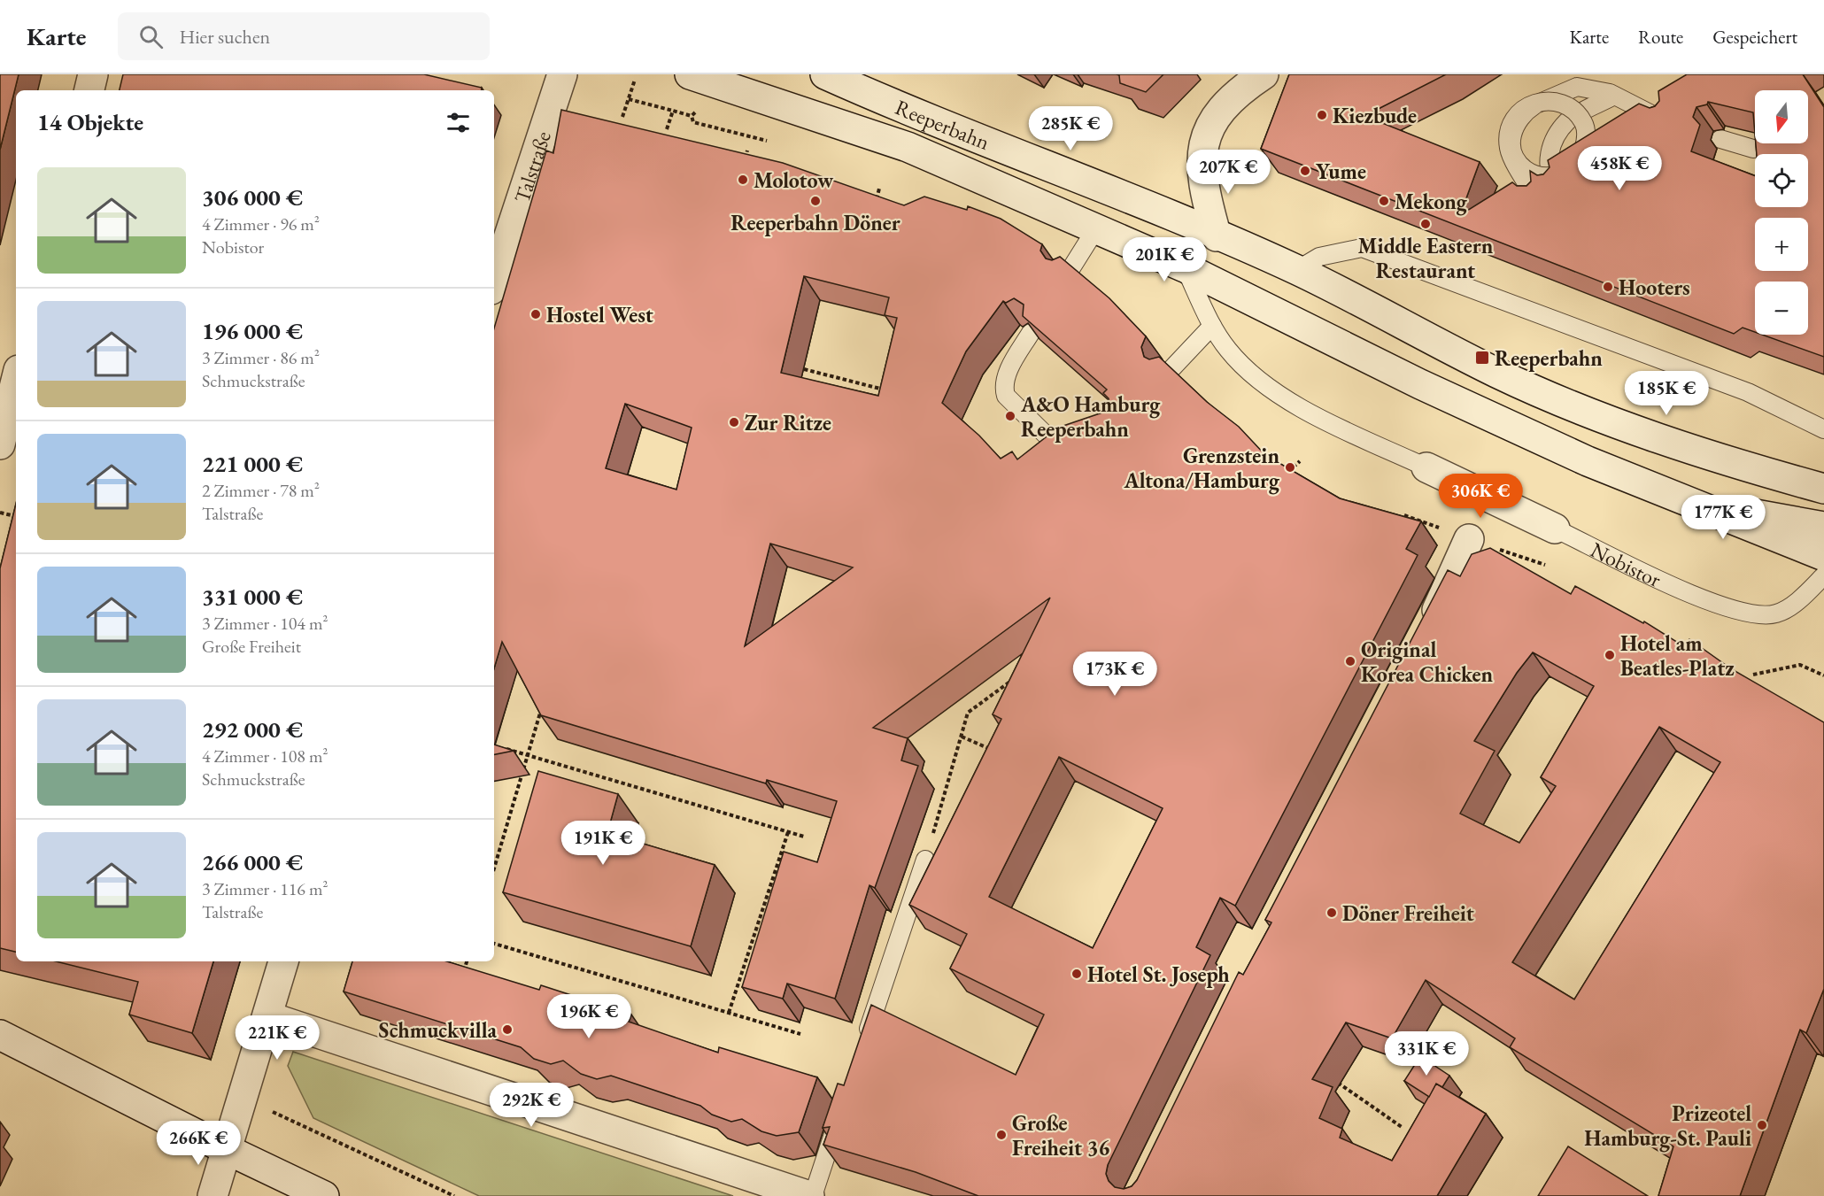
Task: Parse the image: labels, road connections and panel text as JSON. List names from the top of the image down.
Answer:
{
  "streets": {
    "main road": ["Reeperbahn", "Talstraße", "Nobistor"]
  },
  "places": {
    "other": [
      "Kiezbude",
      "Yume",
      "Molotow",
      "Reeperbahn Döner",
      "Mekong",
      "Middle Eastern Restaurant",
      "Hooters",
      "Hostel West",
      "A&O Hamburg Reeperbahn",
      "Zur Ritze",
      "Grenzstein Altona/Hamburg",
      "Hotel am Beatles-Platz",
      "Original Korea Chicken",
      "Döner Freiheit",
      "Hotel St. Joseph",
      "Schmuckvilla",
      "Prizeotel Hamburg-St. Pauli",
      "Große Freiheit 36"
    ],
    "transit": ["Reeperbahn"]
  },
  "north": "bottom",
  "page": {
    "header": "Karte",
    "search": "Hier suchen",
    "nav": ["Karte", "Route", "Gespeichert"],
    "map_buttons": ["+", "−"],
    "heading": "14 Objekte",
    "price": [
      "285K €",
      "458K €",
      "207K €",
      "201K €",
      "185K €",
      "306K €",
      "177K €",
      "173K €",
      "191K €",
      "196K €",
      "221K €",
      "331K €",
      "292K €",
      "266K €"
    ],
    "list": [
      {
        "name": "306 000 €",
        "note": "4 Zimmer · 96 m² · Nobistor"
      },
      {
        "name": "196 000 €",
        "note": "3 Zimmer · 86 m² · Schmuckstraße"
      },
      {
        "name": "221 000 €",
        "note": "2 Zimmer · 78 m² · Talstraße"
      },
      {
        "name": "331 000 €",
        "note": "3 Zimmer · 104 m² · Große Freiheit"
      },
      {
        "name": "292 000 €",
        "note": "4 Zimmer · 108 m² · Schmuckstraße"
      },
      {
        "name": "266 000 €",
        "note": "3 Zimmer · 116 m² · Talstraße"
      }
    ]
  }
}
